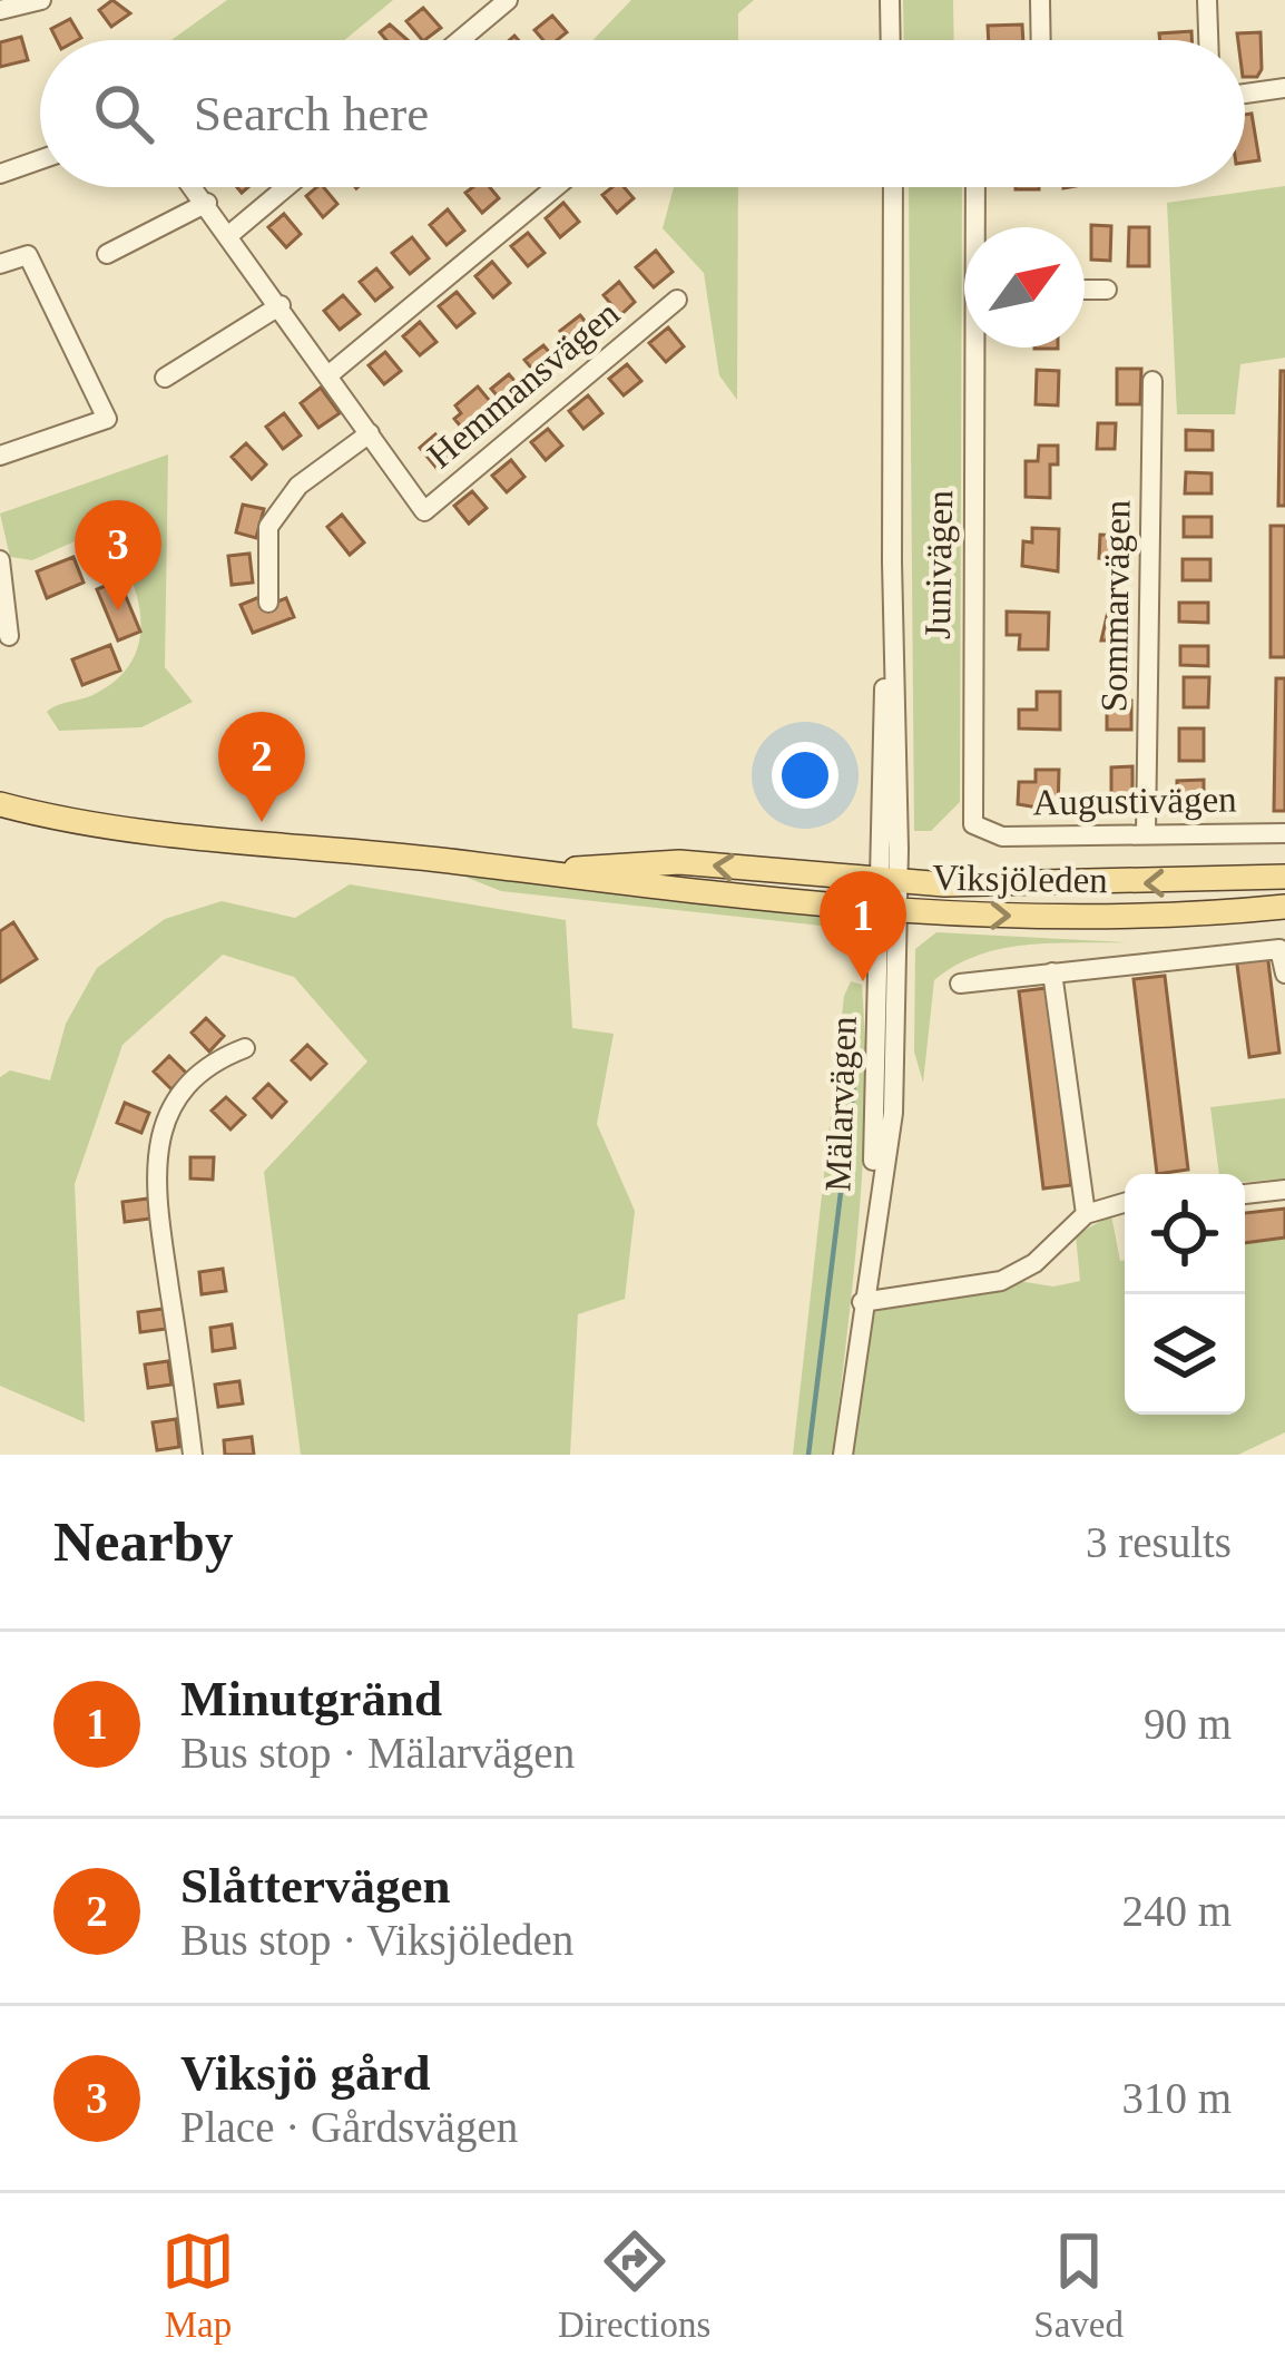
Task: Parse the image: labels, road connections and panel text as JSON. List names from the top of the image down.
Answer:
{
  "streets": {
    "main road": ["Viksjöleden"],
    "street": [
      "Hemmansvägen",
      "Junivägen",
      "Sommarvägen",
      "Augustivägen",
      "Mälarvägen"
    ]
  },
  "crossings": [
    ["Junivägen", "Augustivägen"],
    ["Sommarvägen", "Augustivägen"],
    ["Viksjöleden", "Mälarvägen"]
  ],
  "north": "top right",
  "page": {
    "search": "Search here",
    "pins": ["3", "2", "1"],
    "heading": ["Nearby", "3 results"],
    "list": [
      {
        "mark": "1",
        "name": "Minutgränd",
        "note": "Bus stop · Mälarvägen",
        "value": "90 m"
      },
      {
        "mark": "2",
        "name": "Slåttervägen",
        "note": "Bus stop · Viksjöleden",
        "value": "240 m"
      },
      {
        "mark": "3",
        "name": "Viksjö gård",
        "note": "Place · Gårdsvägen",
        "value": "310 m"
      }
    ],
    "nav": ["Map", "Directions", "Saved"]
  }
}
